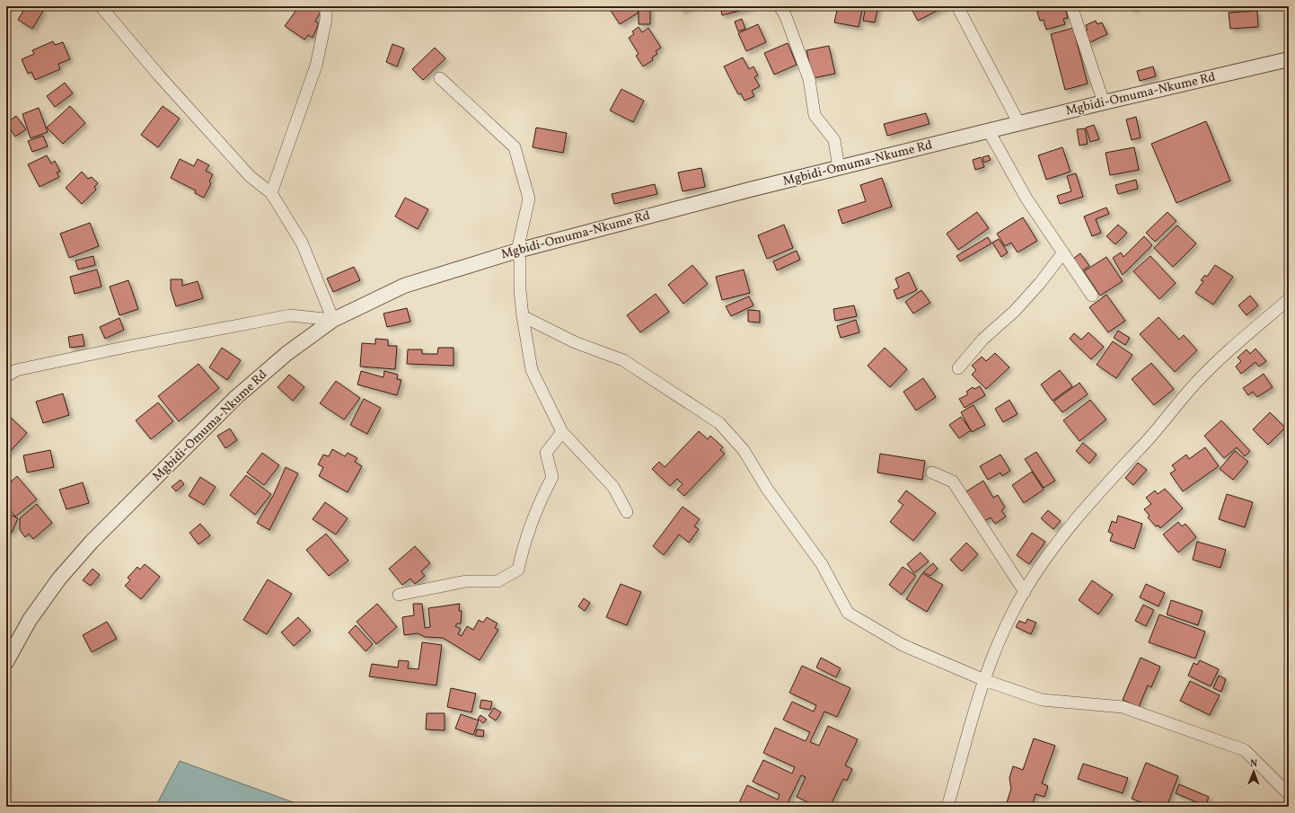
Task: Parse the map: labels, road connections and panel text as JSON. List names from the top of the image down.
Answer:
{
  "streets": {
    "street": ["Mgbidi-Omuma-Nkume Rd"]
  },
  "north": "top"
}
